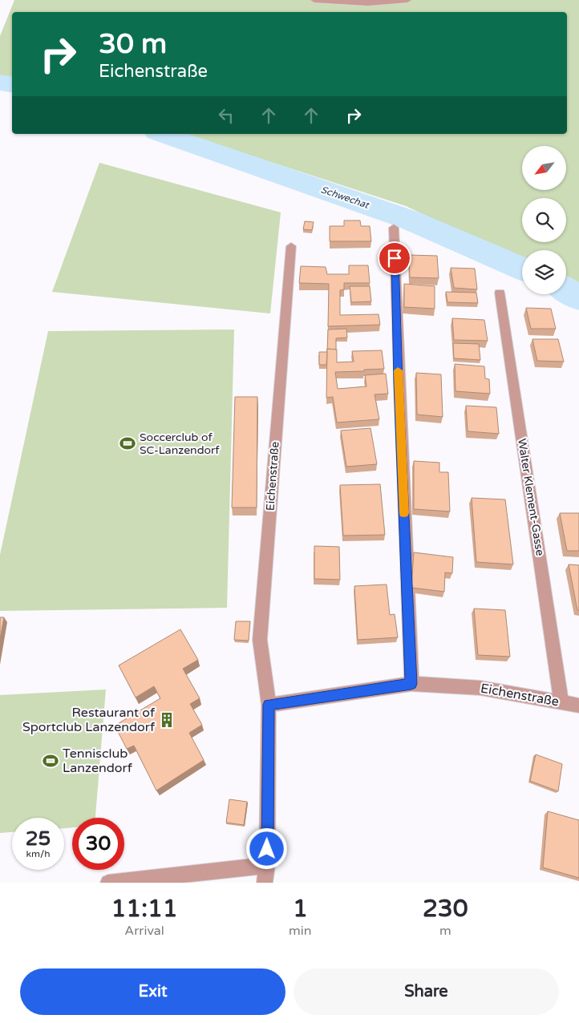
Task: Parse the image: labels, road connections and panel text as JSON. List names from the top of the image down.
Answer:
{
  "streets": {
    "street": ["Eichenstraße", "Walter Klement-Gasse"]
  },
  "crossings": [
    ["Eichenstraße", "Walter Klement-Gasse"]
  ],
  "water": ["Schwechat"],
  "places": {
    "sports": ["Soccerclub of SC-Lanzendorf", "Tennisclub Lanzendorf"],
    "building": ["Restaurant of Sportclub Lanzendorf"]
  },
  "north": "bottom left",
  "page": {
    "turn": ["30 m", "Eichenstraße"],
    "speed": "25 km/h",
    "limit": "30",
    "eta": [
      "11:11",
      "Arrival",
      "1",
      "min",
      "230",
      "m"
    ],
    "buttons": ["Exit", "Share"]
  }
}
